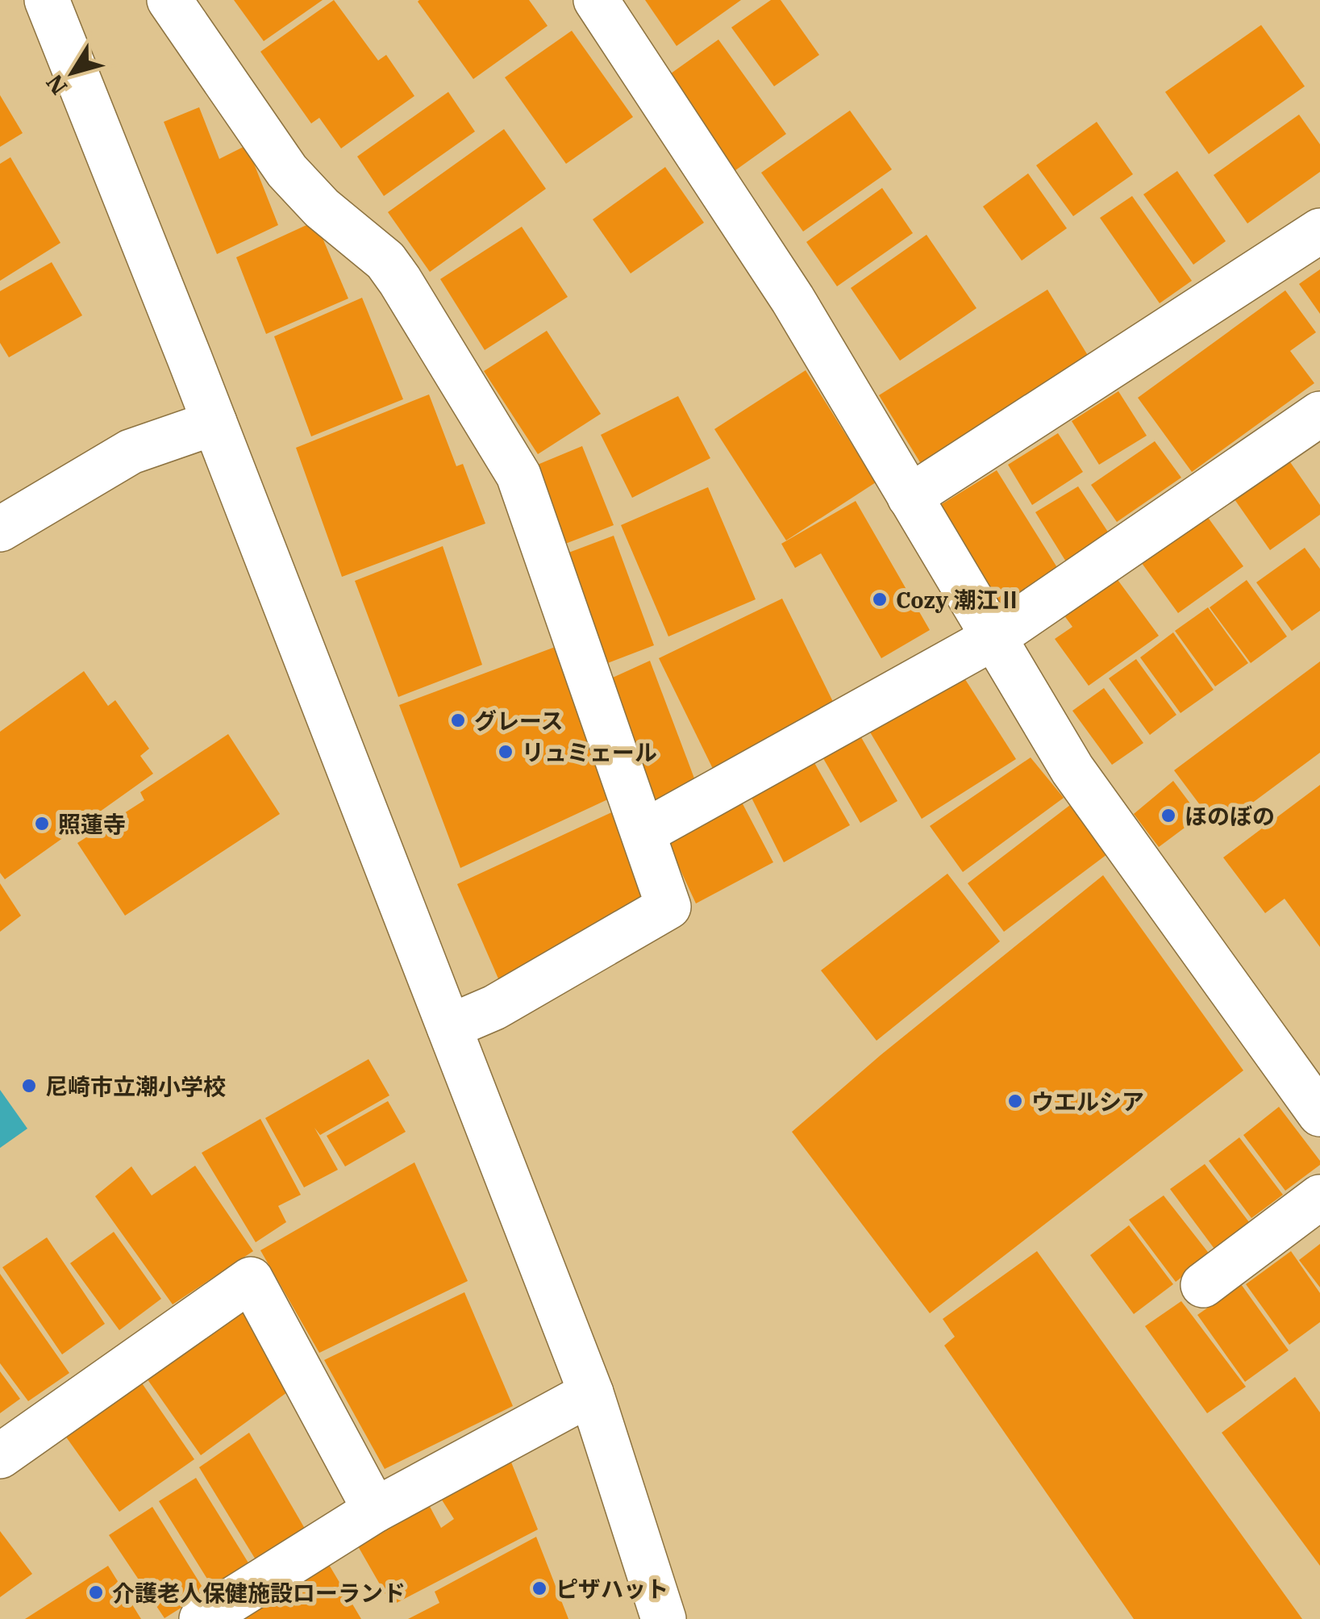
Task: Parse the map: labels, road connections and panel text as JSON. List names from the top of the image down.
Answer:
{
  "places": [
    "Cozy 潮江Ⅱ",
    "グレース",
    "リュミェール",
    "ほのぼの",
    "照蓮寺",
    "尼崎市立潮小学校",
    "ウエルシア",
    "ピザハット",
    "介護老人保健施設ローランド"
  ],
  "north": "bottom left"
}
